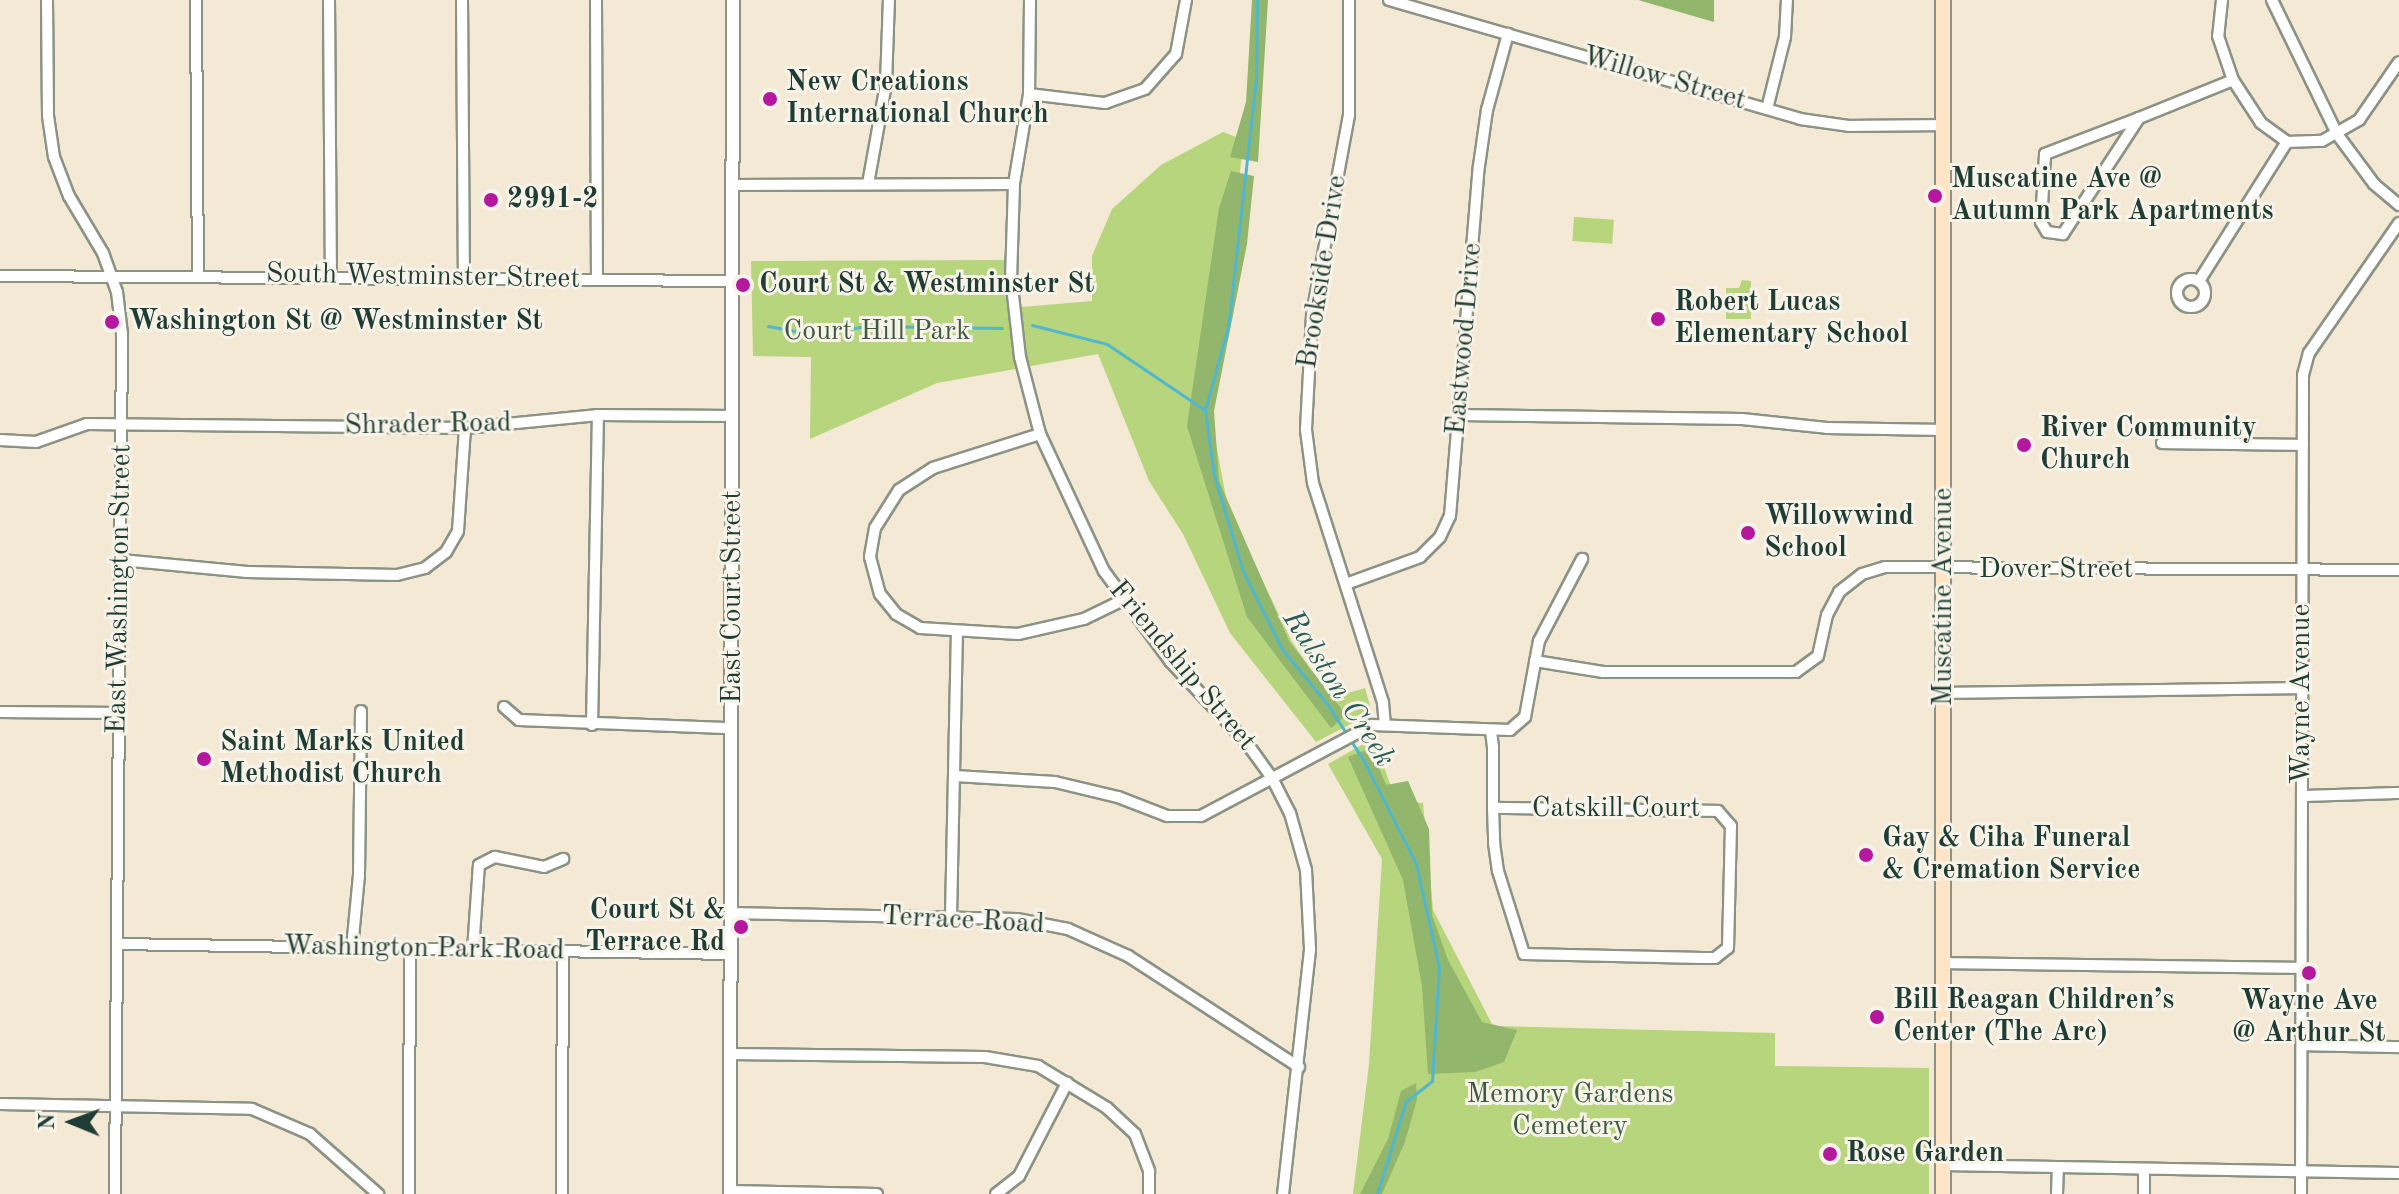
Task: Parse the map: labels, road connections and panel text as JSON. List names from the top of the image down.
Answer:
{
  "streets": {
    "main road": ["Muscatine Avenue"],
    "street": [
      "Willow Street",
      "Brookside Drive",
      "South Westminster Street",
      "Eastwood Drive",
      "Shrader Road",
      "Dover Street",
      "East Washington Street",
      "East Court Street",
      "Friendship Street",
      "Wayne Avenue",
      "Catskill Court",
      "Terrace Road",
      "Washington Park Road"
    ]
  },
  "crossings": [
    ["Willow Street", "Eastwood Drive"],
    ["Willow Street", "Muscatine Avenue"],
    ["Brookside Drive", "Eastwood Drive"],
    ["South Westminster Street", "East Washington Street"],
    ["South Westminster Street", "East Court Street"],
    ["Shrader Road", "East Washington Street"],
    ["Shrader Road", "East Court Street"],
    ["Dover Street", "Muscatine Avenue"],
    ["Dover Street", "Wayne Avenue"],
    ["East Washington Street", "Washington Park Road"],
    ["East Court Street", "Terrace Road"],
    ["East Court Street", "Washington Park Road"],
    ["Friendship Street", "Terrace Road"]
  ],
  "water": ["Ralston Creek"],
  "parks": ["Court Hill Park", "Memory Gardens Cemetery"],
  "places": [
    "New Creations International Church",
    "Muscatine Ave @ Autumn Park Apartments",
    "2991-2",
    "Court St & Westminster St",
    "Robert Lucas Elementary School",
    "Washington St @ Westminster St",
    "River Community Church",
    "Willowwind School",
    "Saint Marks United Methodist Church",
    "Gay & Ciha Funeral & Cremation Service",
    "Court St & Terrace Rd",
    "Wayne Ave @ Arthur St",
    "Bill Reagan Children’s Center (The Arc)",
    "Rose Garden"
  ],
  "north": "left"
}
